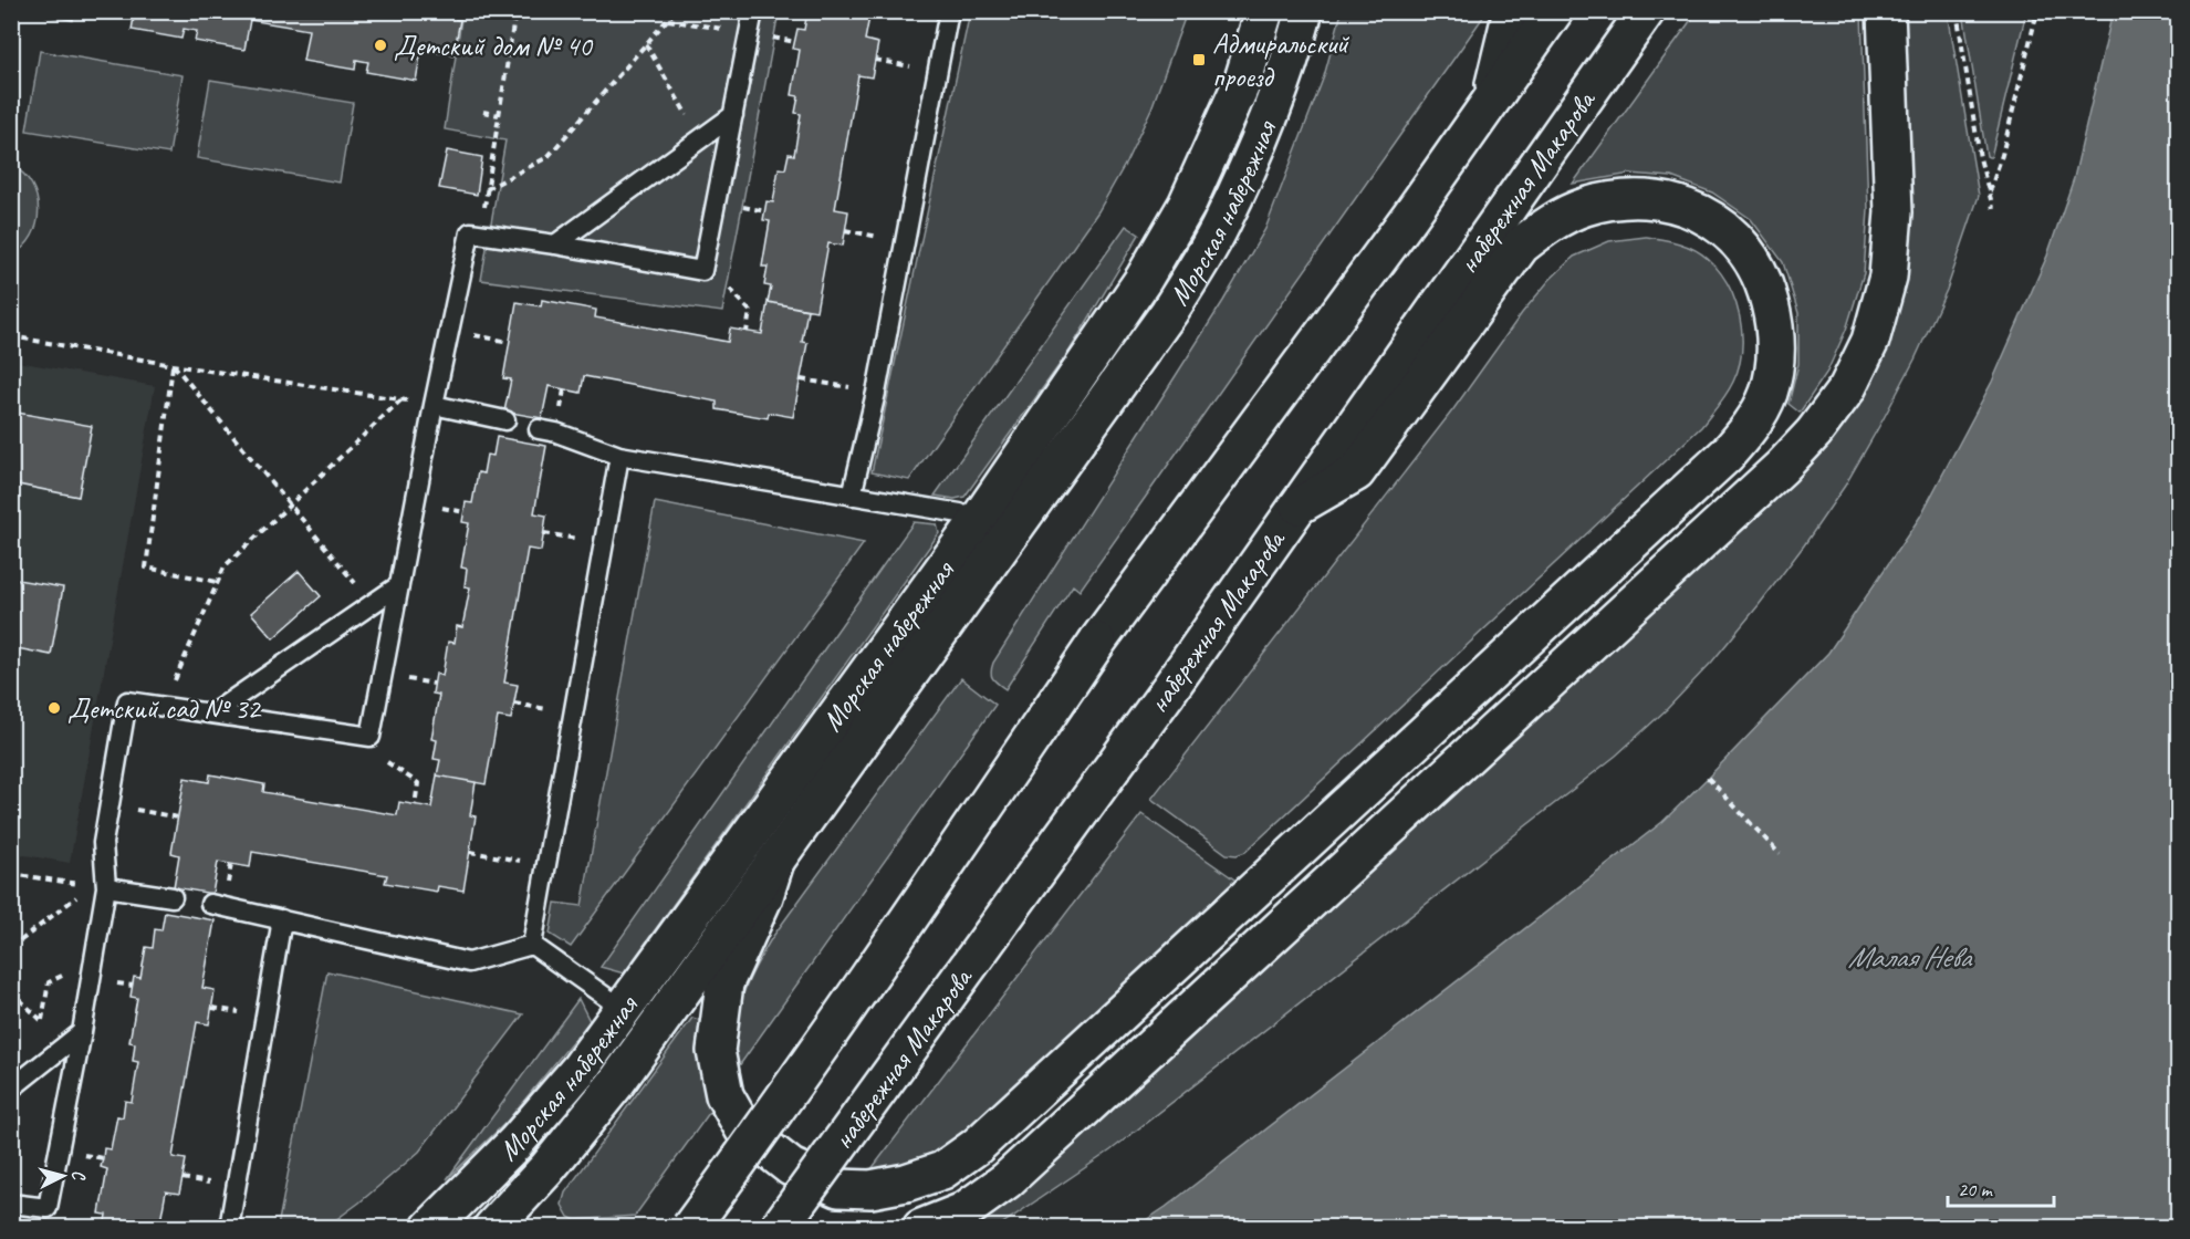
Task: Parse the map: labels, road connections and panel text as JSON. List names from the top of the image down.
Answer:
{
  "streets": {
    "main road": ["набережная Макарова", "Морская набережная"]
  },
  "water": ["Малая Нева"],
  "places": {
    "other": ["Детский дом № 40", "Детский сад № 32"],
    "transit": ["Адмиральский проезд"]
  },
  "scale_bar": "20 m",
  "north": "right"
}
